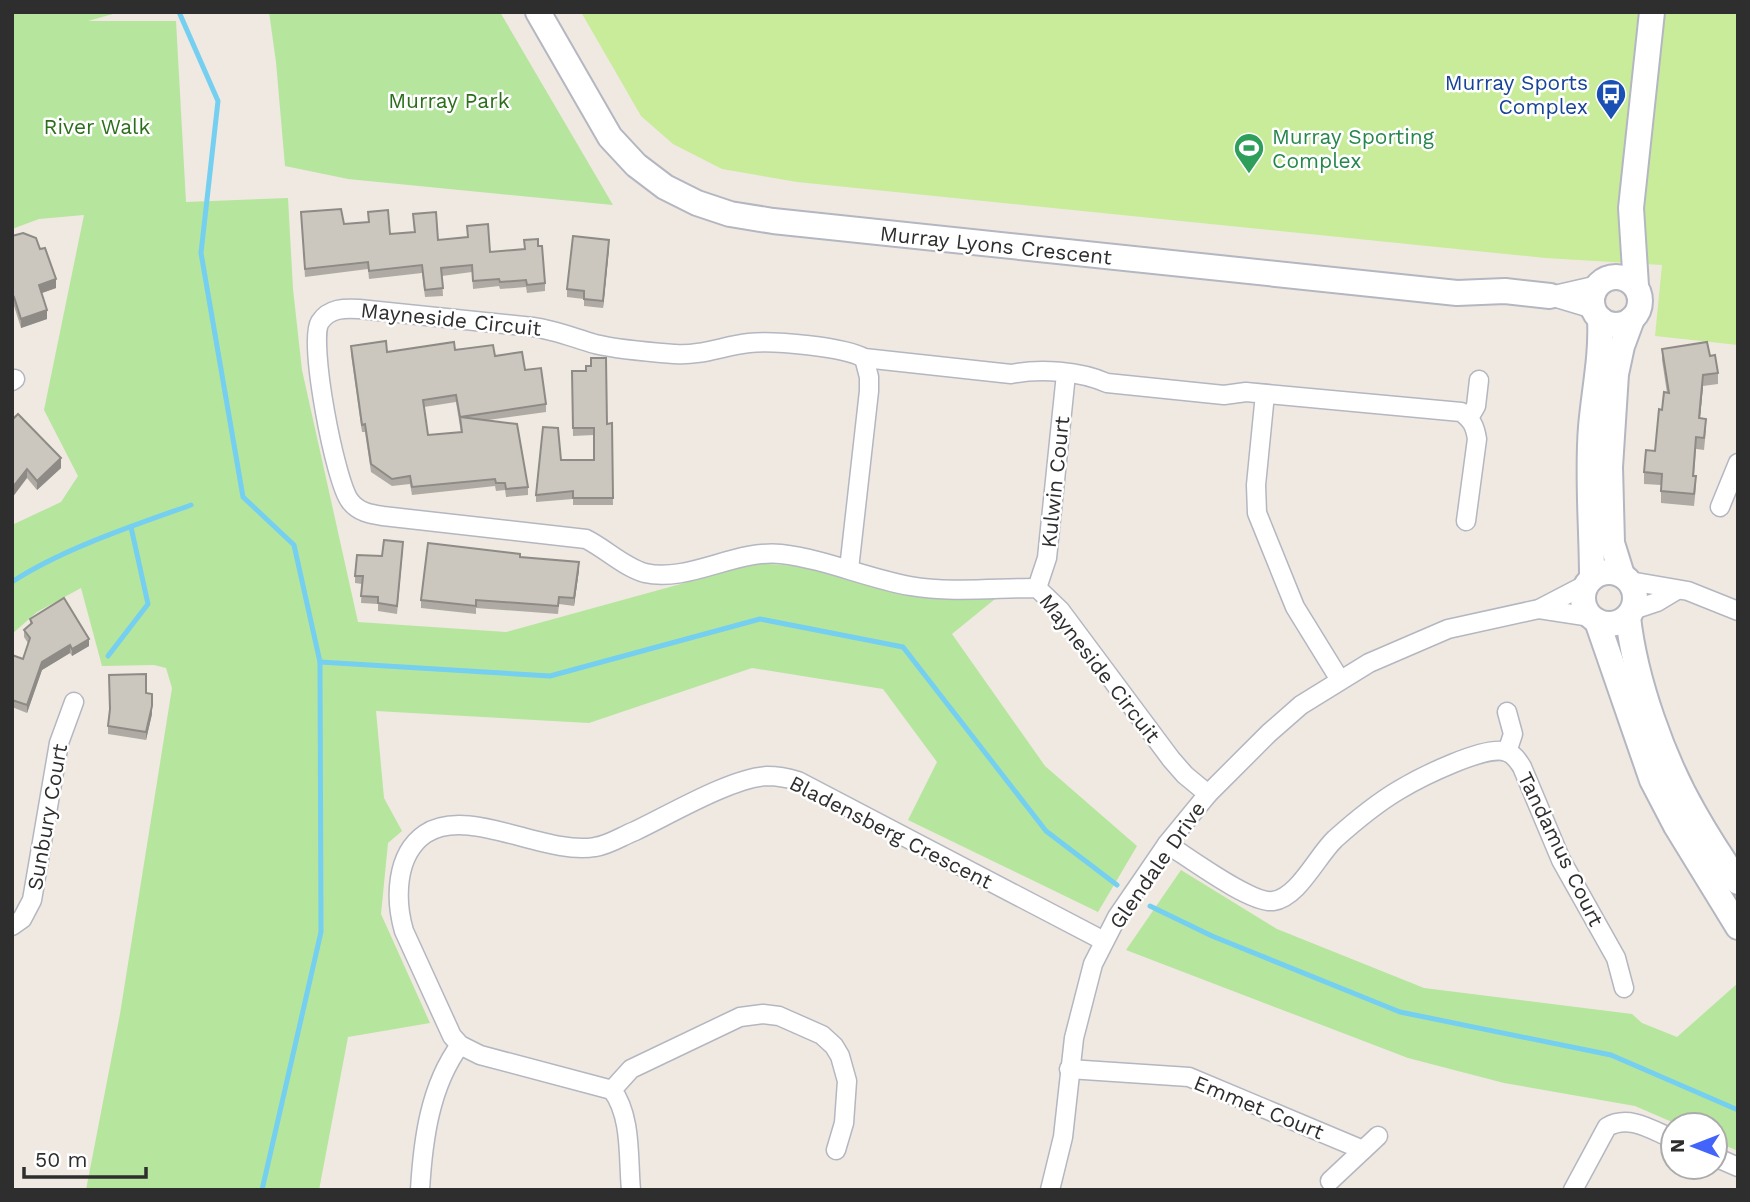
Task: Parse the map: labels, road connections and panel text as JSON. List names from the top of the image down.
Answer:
{
  "streets": {
    "street": [
      "Murray Lyons Crescent",
      "Mayneside Circuit",
      "Kulwin Court",
      "Sunbury Court",
      "Bladensberg Crescent",
      "Tandamus Court",
      "Glendale Drive",
      "Emmet Court"
    ]
  },
  "crossings": [
    ["Mayneside Circuit", "Kulwin Court"],
    ["Mayneside Circuit", "Glendale Drive"],
    ["Bladensberg Crescent", "Glendale Drive"],
    ["Tandamus Court", "Glendale Drive"],
    ["Glendale Drive", "Emmet Court"]
  ],
  "parks": ["Murray Park", "River Walk"],
  "places": {
    "bus stop": ["Murray Sports Complex"],
    "sports": ["Murray Sporting Complex"]
  },
  "scale_bar": "50 m",
  "north": "left"
}
